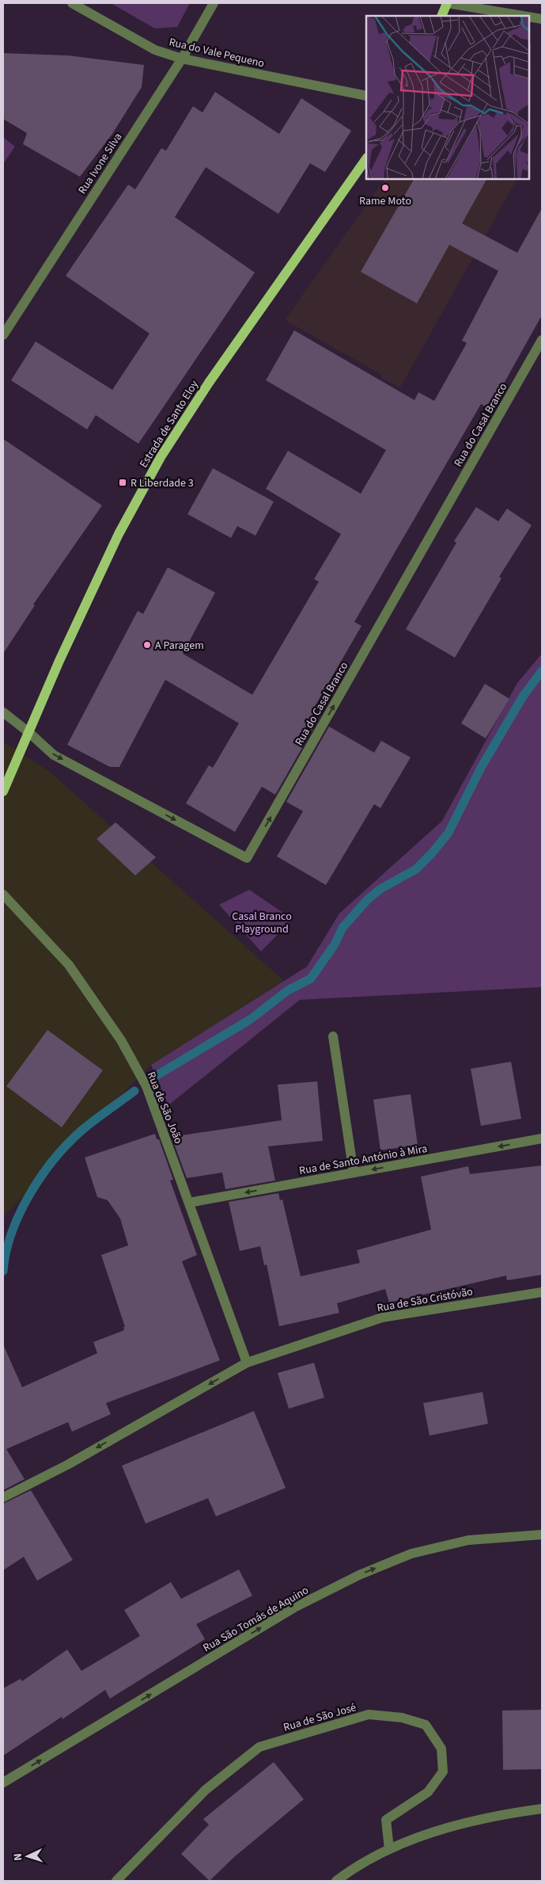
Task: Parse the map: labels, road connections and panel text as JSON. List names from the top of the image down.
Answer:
{
  "streets": {
    "main road": ["Estrada de Santo Eloy"],
    "street": [
      "Rua do Vale Pequeno",
      "Rua Ivone Silva",
      "Rua do Casal Branco",
      "Rua de São João",
      "Rua de Santo António à Mira",
      "Rua de São Cristóvão",
      "Rua São Tomás de Aquino",
      "Rua de São José"
    ]
  },
  "crossings": [
    ["Rua do Vale Pequeno", "Rua Ivone Silva"],
    ["Estrada de Santo Eloy", "Rua do Casal Branco"],
    ["Rua de São João", "Rua de Santo António à Mira"],
    ["Rua de São João", "Rua de São Cristóvão"]
  ],
  "one_way": ["Rua de Santo António à Mira", "Rua São Tomás de Aquino"],
  "parks": ["Casal Branco Playground"],
  "places": {
    "other": ["Rame Moto", "A Paragem"],
    "transit": ["R Liberdade 3"]
  },
  "north": "left"
}
